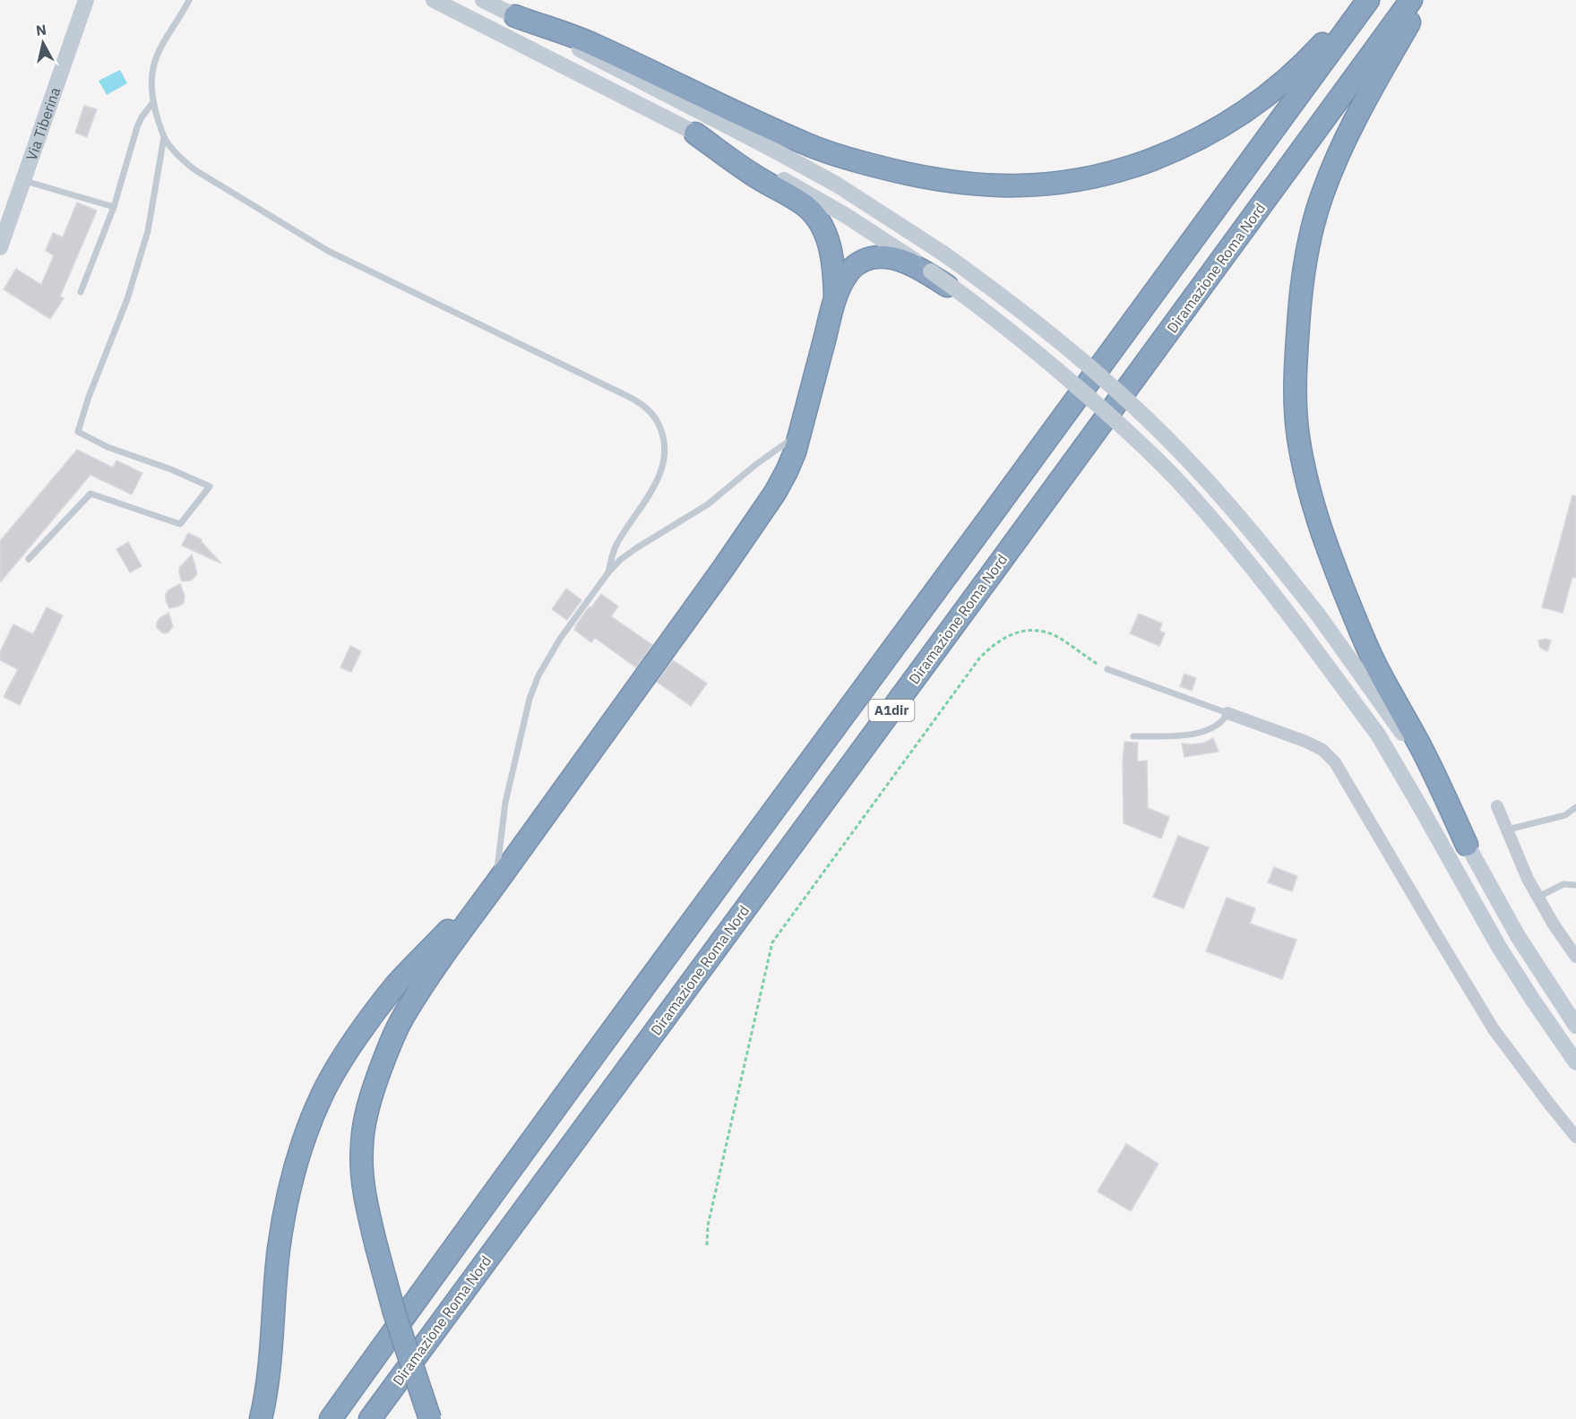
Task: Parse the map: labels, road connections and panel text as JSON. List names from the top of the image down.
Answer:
{
  "streets": {
    "highway": ["Diramazione Roma Nord", "A1dir"],
    "main road": ["Via Tiberina"]
  },
  "north": "top"
}
